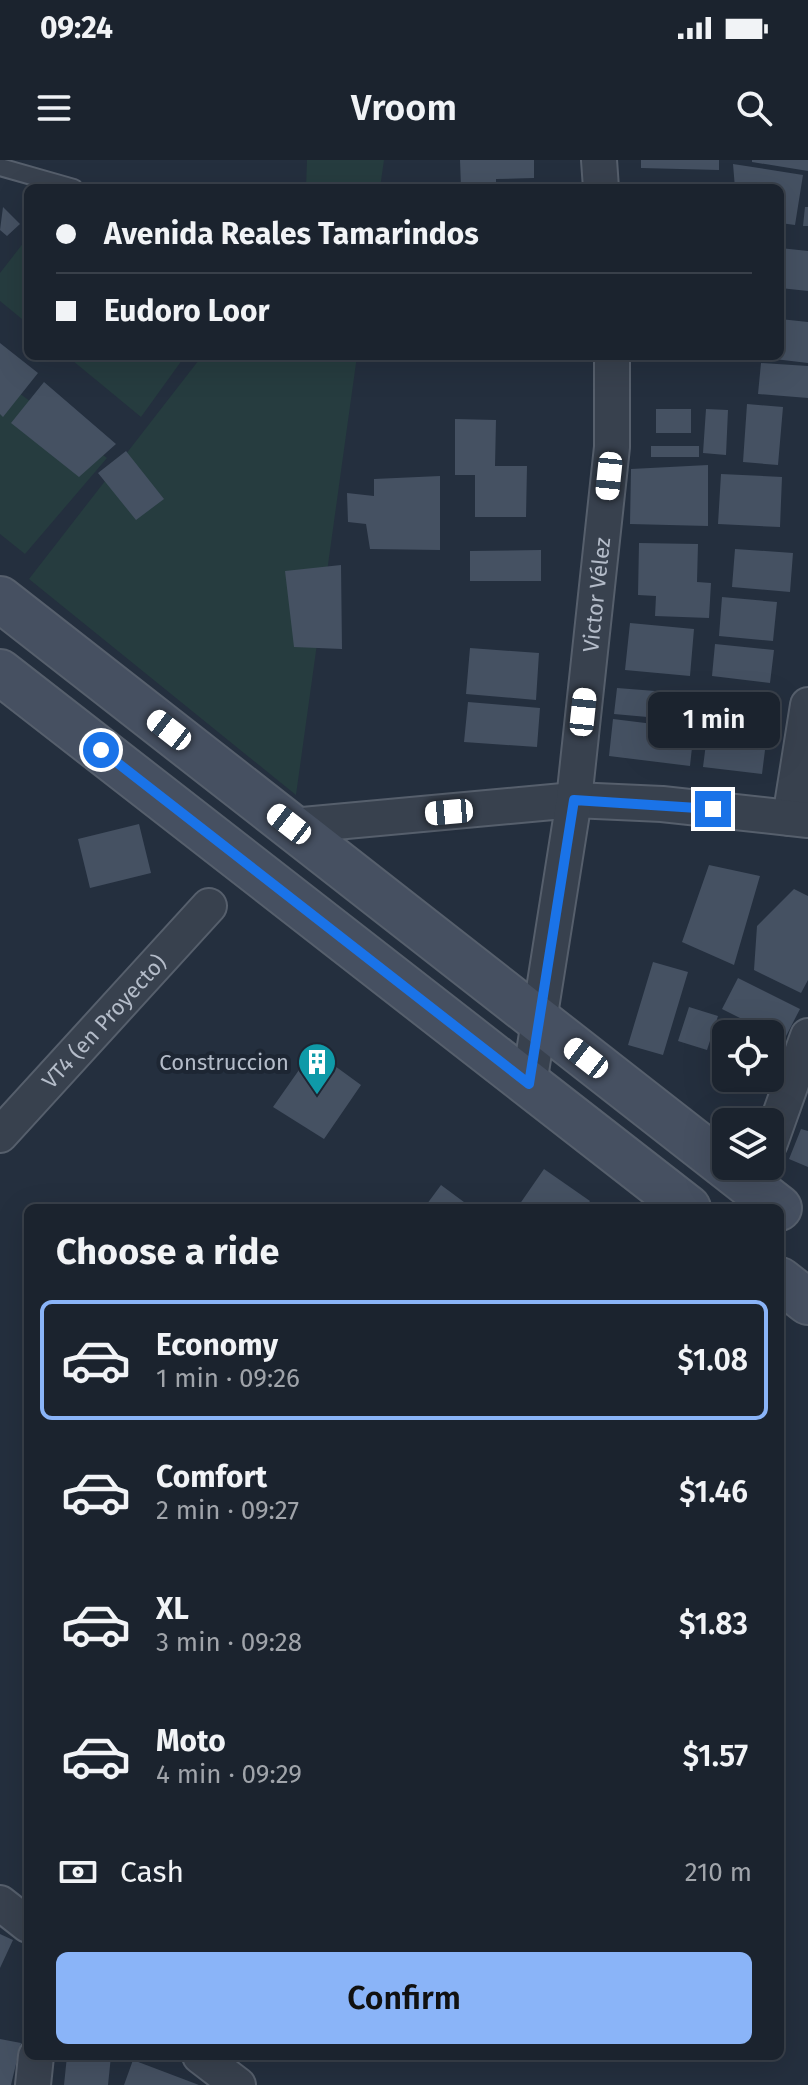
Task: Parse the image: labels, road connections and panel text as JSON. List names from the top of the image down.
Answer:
{
  "streets": {
    "street": ["Victor Vélez", "VT4 (en Proyecto)"]
  },
  "places": {
    "building": ["Construccion"]
  },
  "page": {
    "status": "09:24",
    "header": "Vroom",
    "banner": ["Avenida Reales Tamarindos", "Eudoro Loor"],
    "bubble": "1 min",
    "heading": "Choose a ride",
    "list": [
      {
        "name": "Economy",
        "note": "1 min · 09:26",
        "value": "$1.08"
      },
      {
        "name": "Comfort",
        "note": "2 min · 09:27",
        "value": "$1.46"
      },
      {
        "name": "XL",
        "note": "3 min · 09:28",
        "value": "$1.83"
      },
      {
        "name": "Moto",
        "note": "4 min · 09:29",
        "value": "$1.57"
      }
    ],
    "pay": ["Cash", "210 m"],
    "buttons": "Confirm"
  }
}
